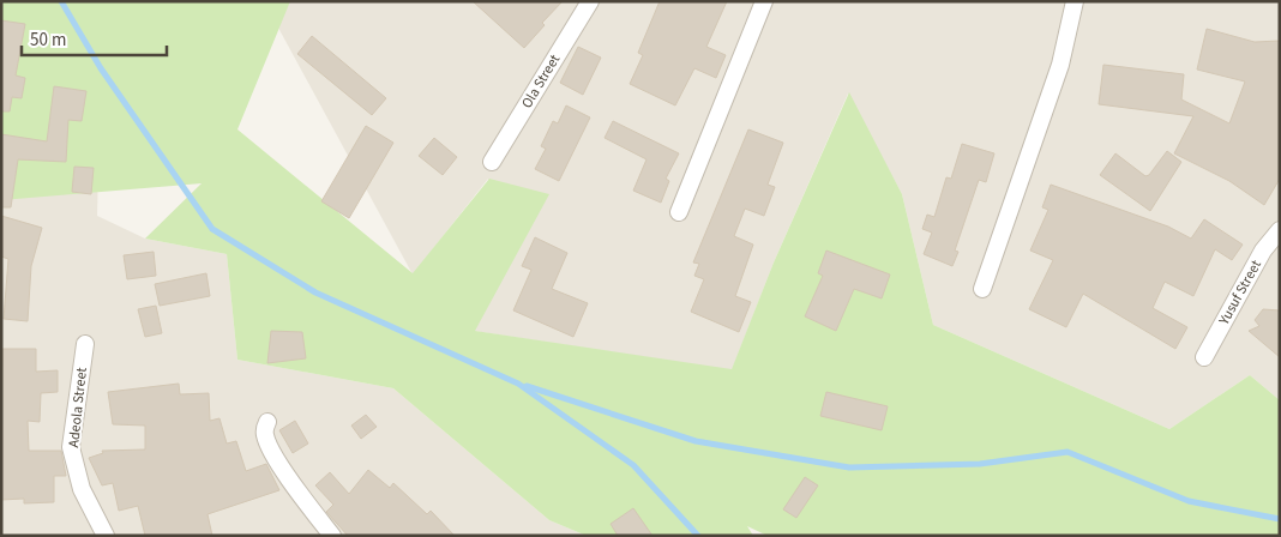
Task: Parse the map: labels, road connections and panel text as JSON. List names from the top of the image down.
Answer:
{
  "streets": {
    "street": ["Ola Street", "Yusuf Street", "Adeola Street"]
  },
  "scale_bar": "50 m"
}
